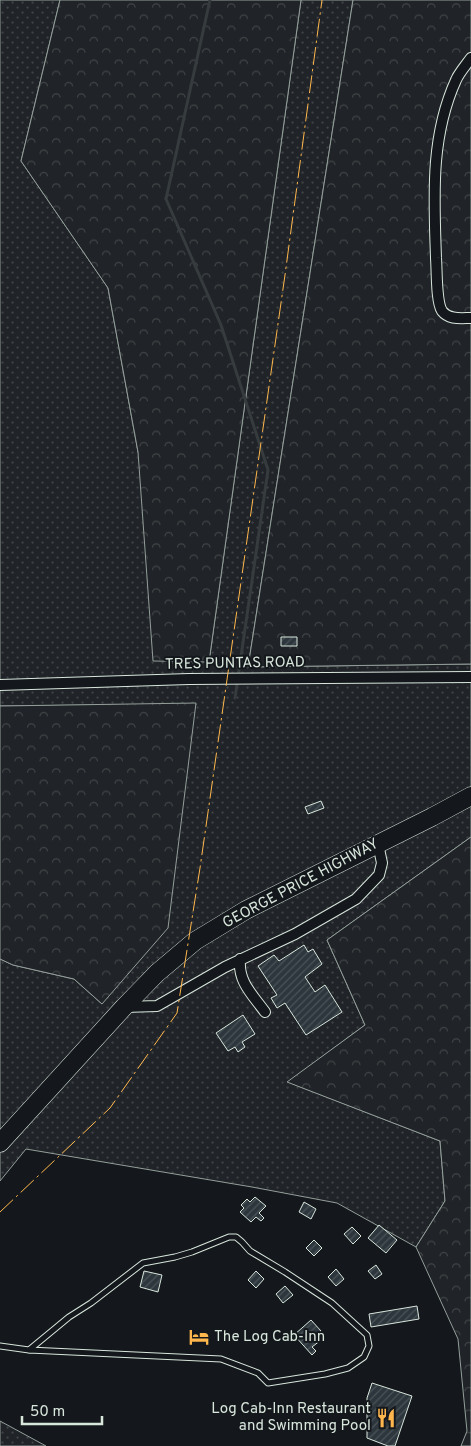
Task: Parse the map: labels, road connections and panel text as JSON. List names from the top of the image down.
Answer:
{
  "streets": {
    "highway": ["GEORGE PRICE HIGHWAY"],
    "street": ["TRES PUNTAS ROAD"]
  },
  "places": {
    "hotel": ["The Log Cab-Inn"],
    "restaurant": ["Log Cab-Inn Restaurant and Swimming Pool"]
  },
  "scale_bar": "50 m"
}
